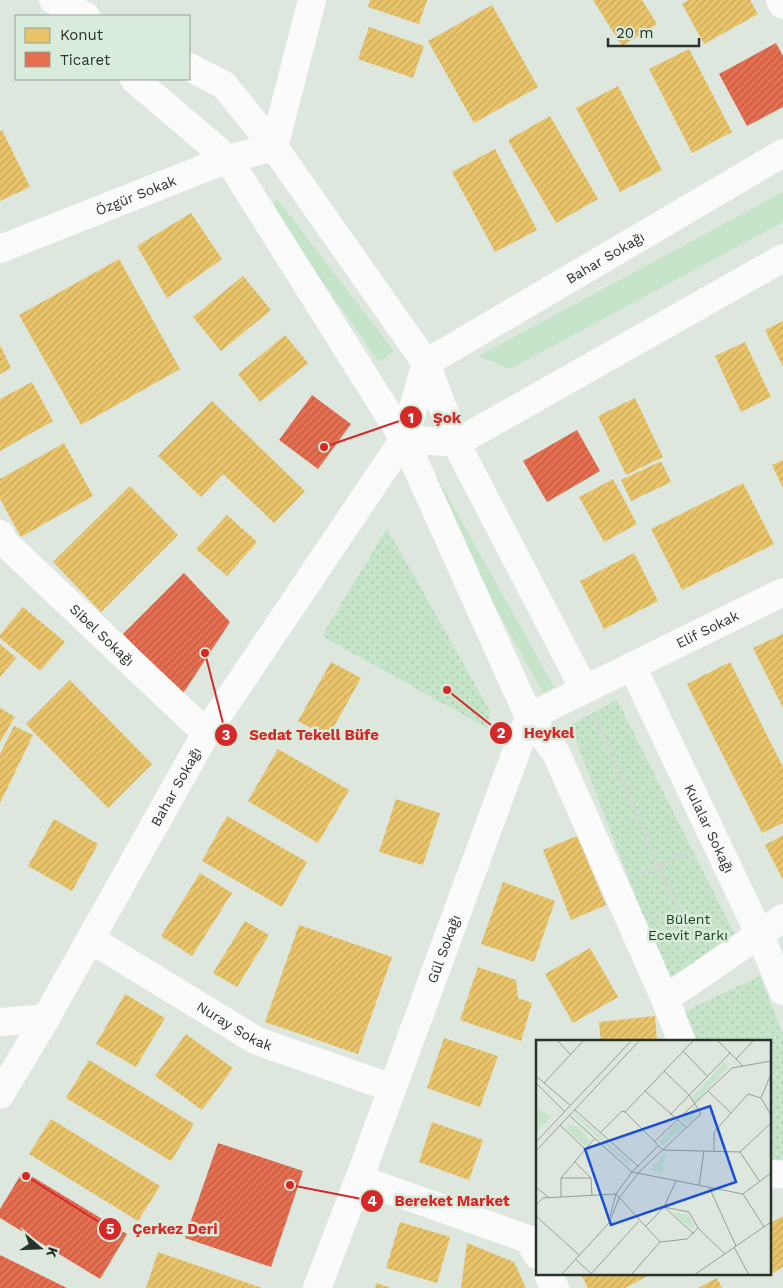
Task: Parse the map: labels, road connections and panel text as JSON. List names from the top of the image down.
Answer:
{
  "streets": {
    "street": [
      "Özgür Sokak",
      "Bahar Sokağı",
      "Elif Sokak",
      "Sibel Sokağı",
      "Kulalar Sokağı",
      "Gül Sokağı",
      "Nuray Sokak"
    ]
  },
  "crossings": [
    ["Bahar Sokağı", "Sibel Sokağı"],
    ["Bahar Sokağı", "Nuray Sokak"],
    ["Elif Sokak", "Kulalar Sokağı"],
    ["Gül Sokağı", "Nuray Sokak"]
  ],
  "parks": ["Bülent Ecevit Parkı"],
  "places": [
    "Şok",
    "Sedat Tekell Büfe",
    "Heykel",
    "Çerkez Deri",
    "Bereket Market"
  ],
  "legend": ["Konut", "Ticaret"],
  "scale_bar": "20 m",
  "north": "right"
}
